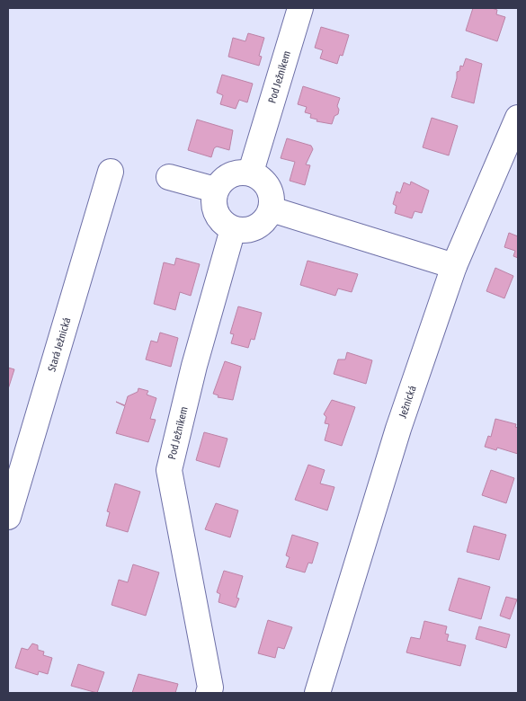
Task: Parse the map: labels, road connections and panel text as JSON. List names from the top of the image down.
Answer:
{
  "streets": {
    "street": ["Pod Ježníkem", "Stará Ježnická", "Ježnická"]
  }
}
